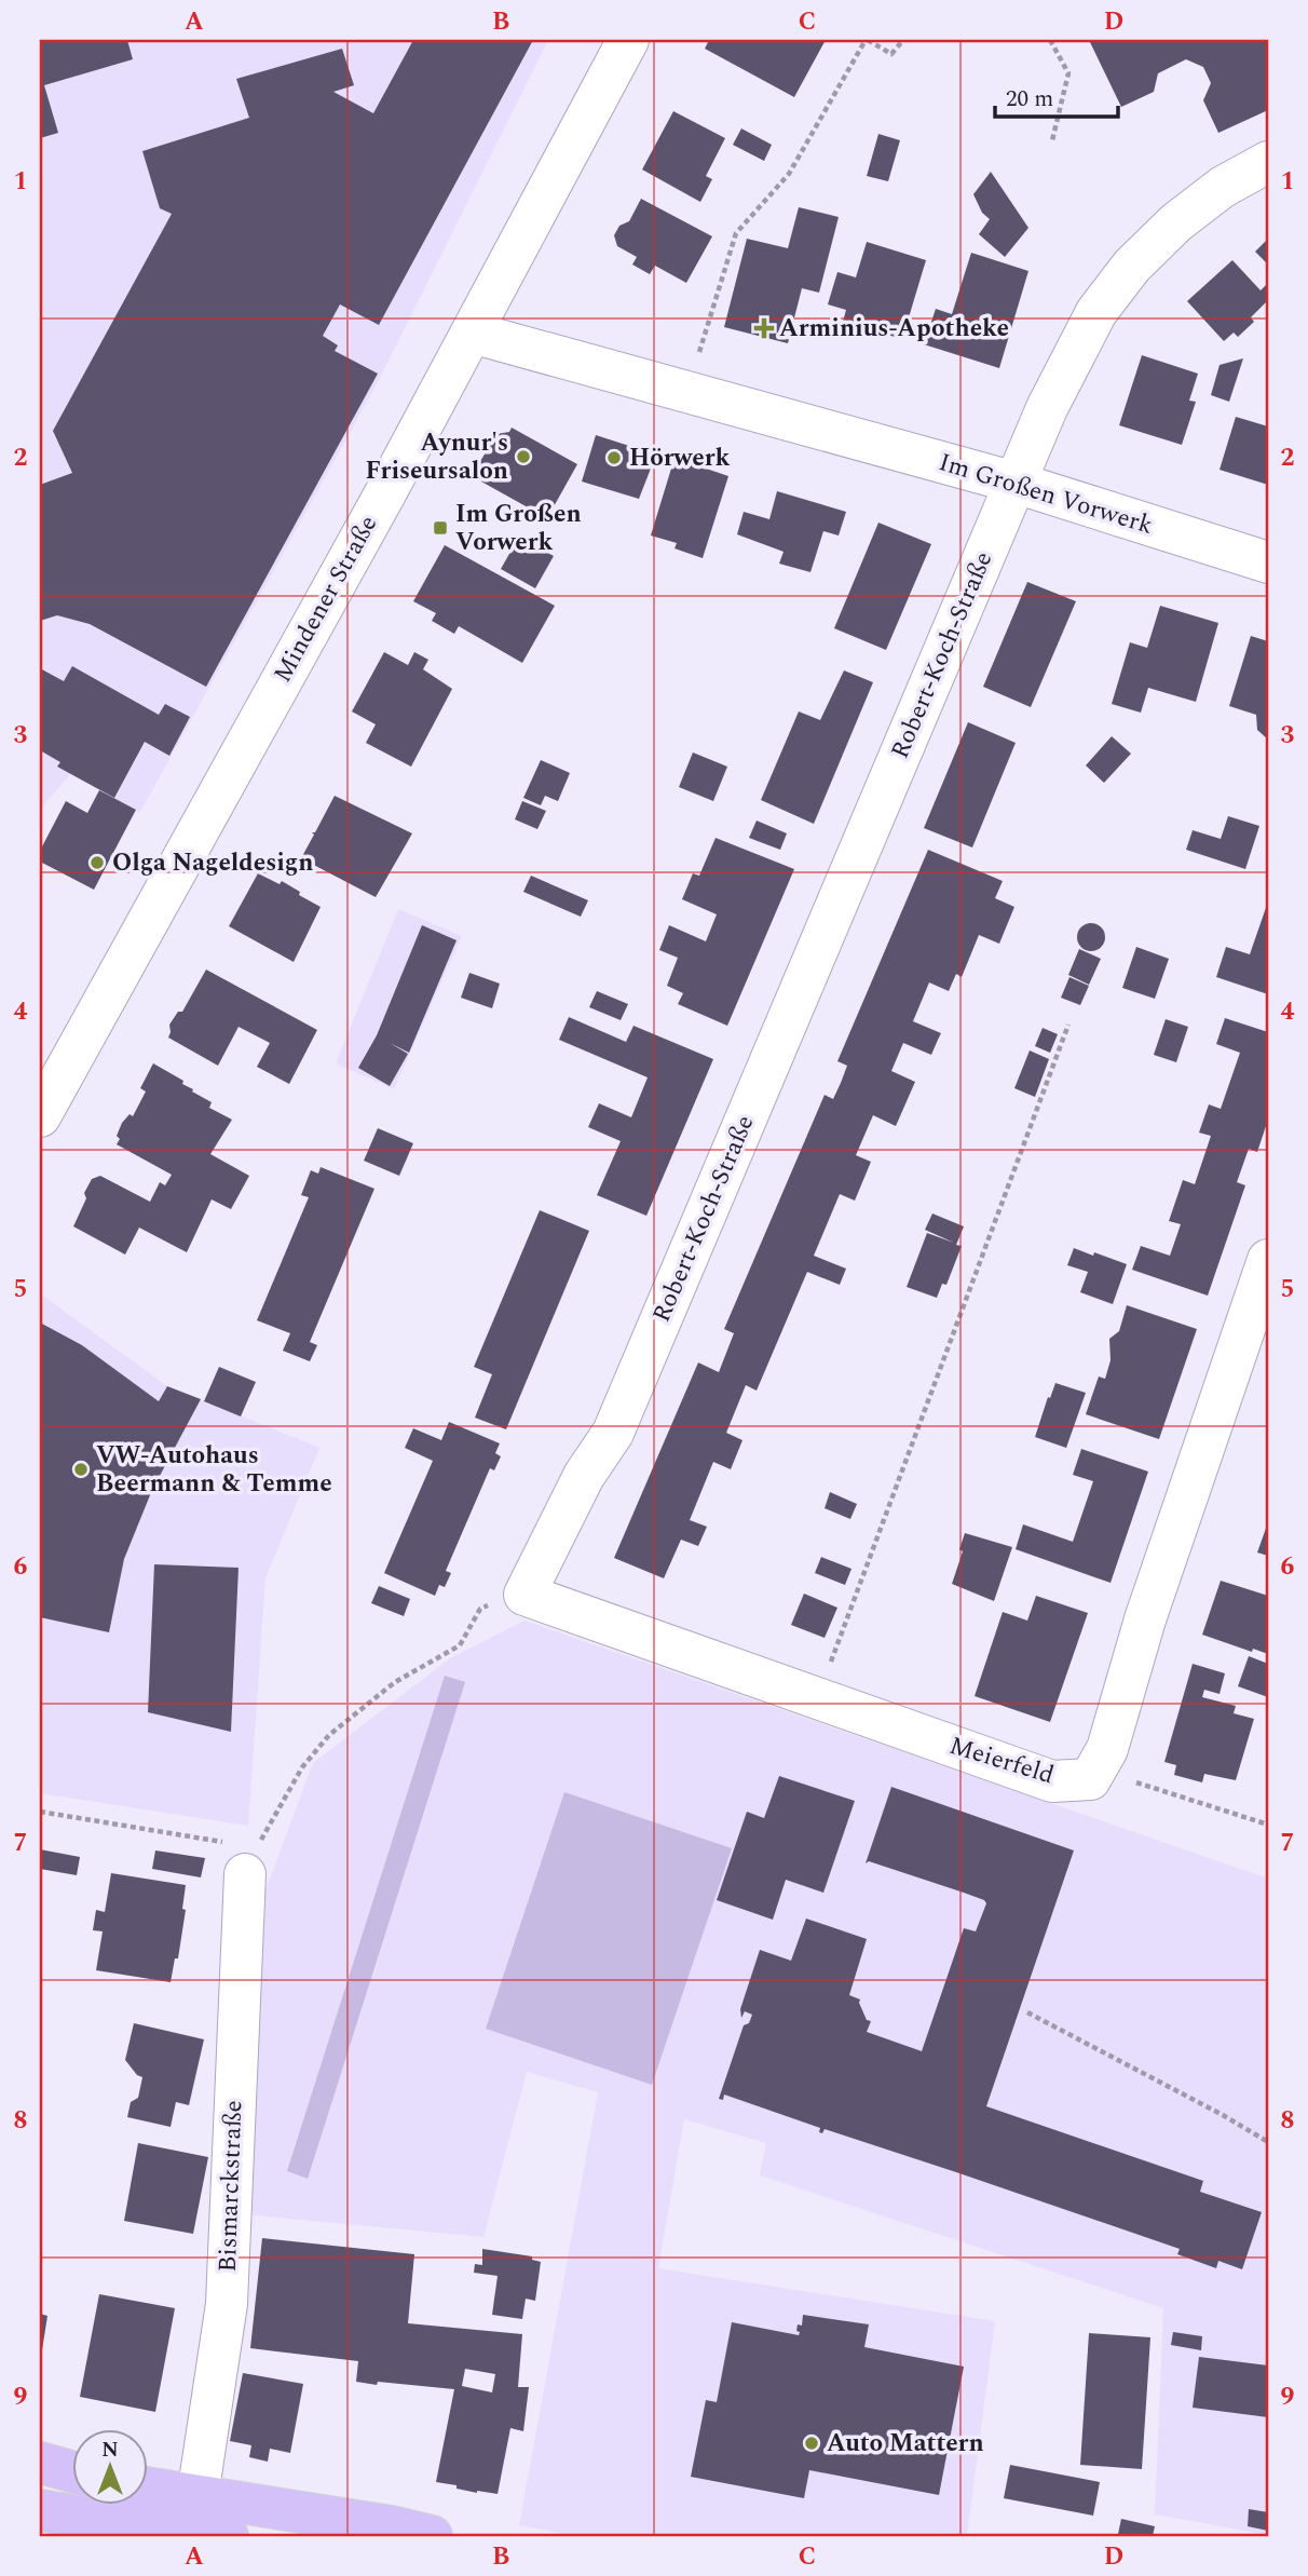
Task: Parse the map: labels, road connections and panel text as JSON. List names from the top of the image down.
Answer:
{
  "streets": {
    "street": [
      "Im Großen Vorwerk",
      "Mindener Straße",
      "Robert-Koch-Straße",
      "Meierfeld",
      "Bismarckstraße"
    ]
  },
  "crossings": [
    ["Im Großen Vorwerk", "Mindener Straße"],
    ["Im Großen Vorwerk", "Robert-Koch-Straße"],
    ["Robert-Koch-Straße", "Meierfeld"]
  ],
  "places": {
    "health": ["Arminius-Apotheke"],
    "other": [
      "Aynur's Friseursalon",
      "Hörwerk",
      "Olga Nageldesign",
      "VW-Autohaus Beermann & Temme",
      "Auto Mattern"
    ],
    "transit": ["Im Großen Vorwerk"]
  },
  "scale_bar": "20 m",
  "north": "top",
  "grid": {
    "columns": [
      "A",
      "B",
      "C",
      "D"
    ],
    "rows": [
      "1",
      "2",
      "3",
      "4",
      "5",
      "6",
      "7",
      "8",
      "9"
    ]
  }
}
